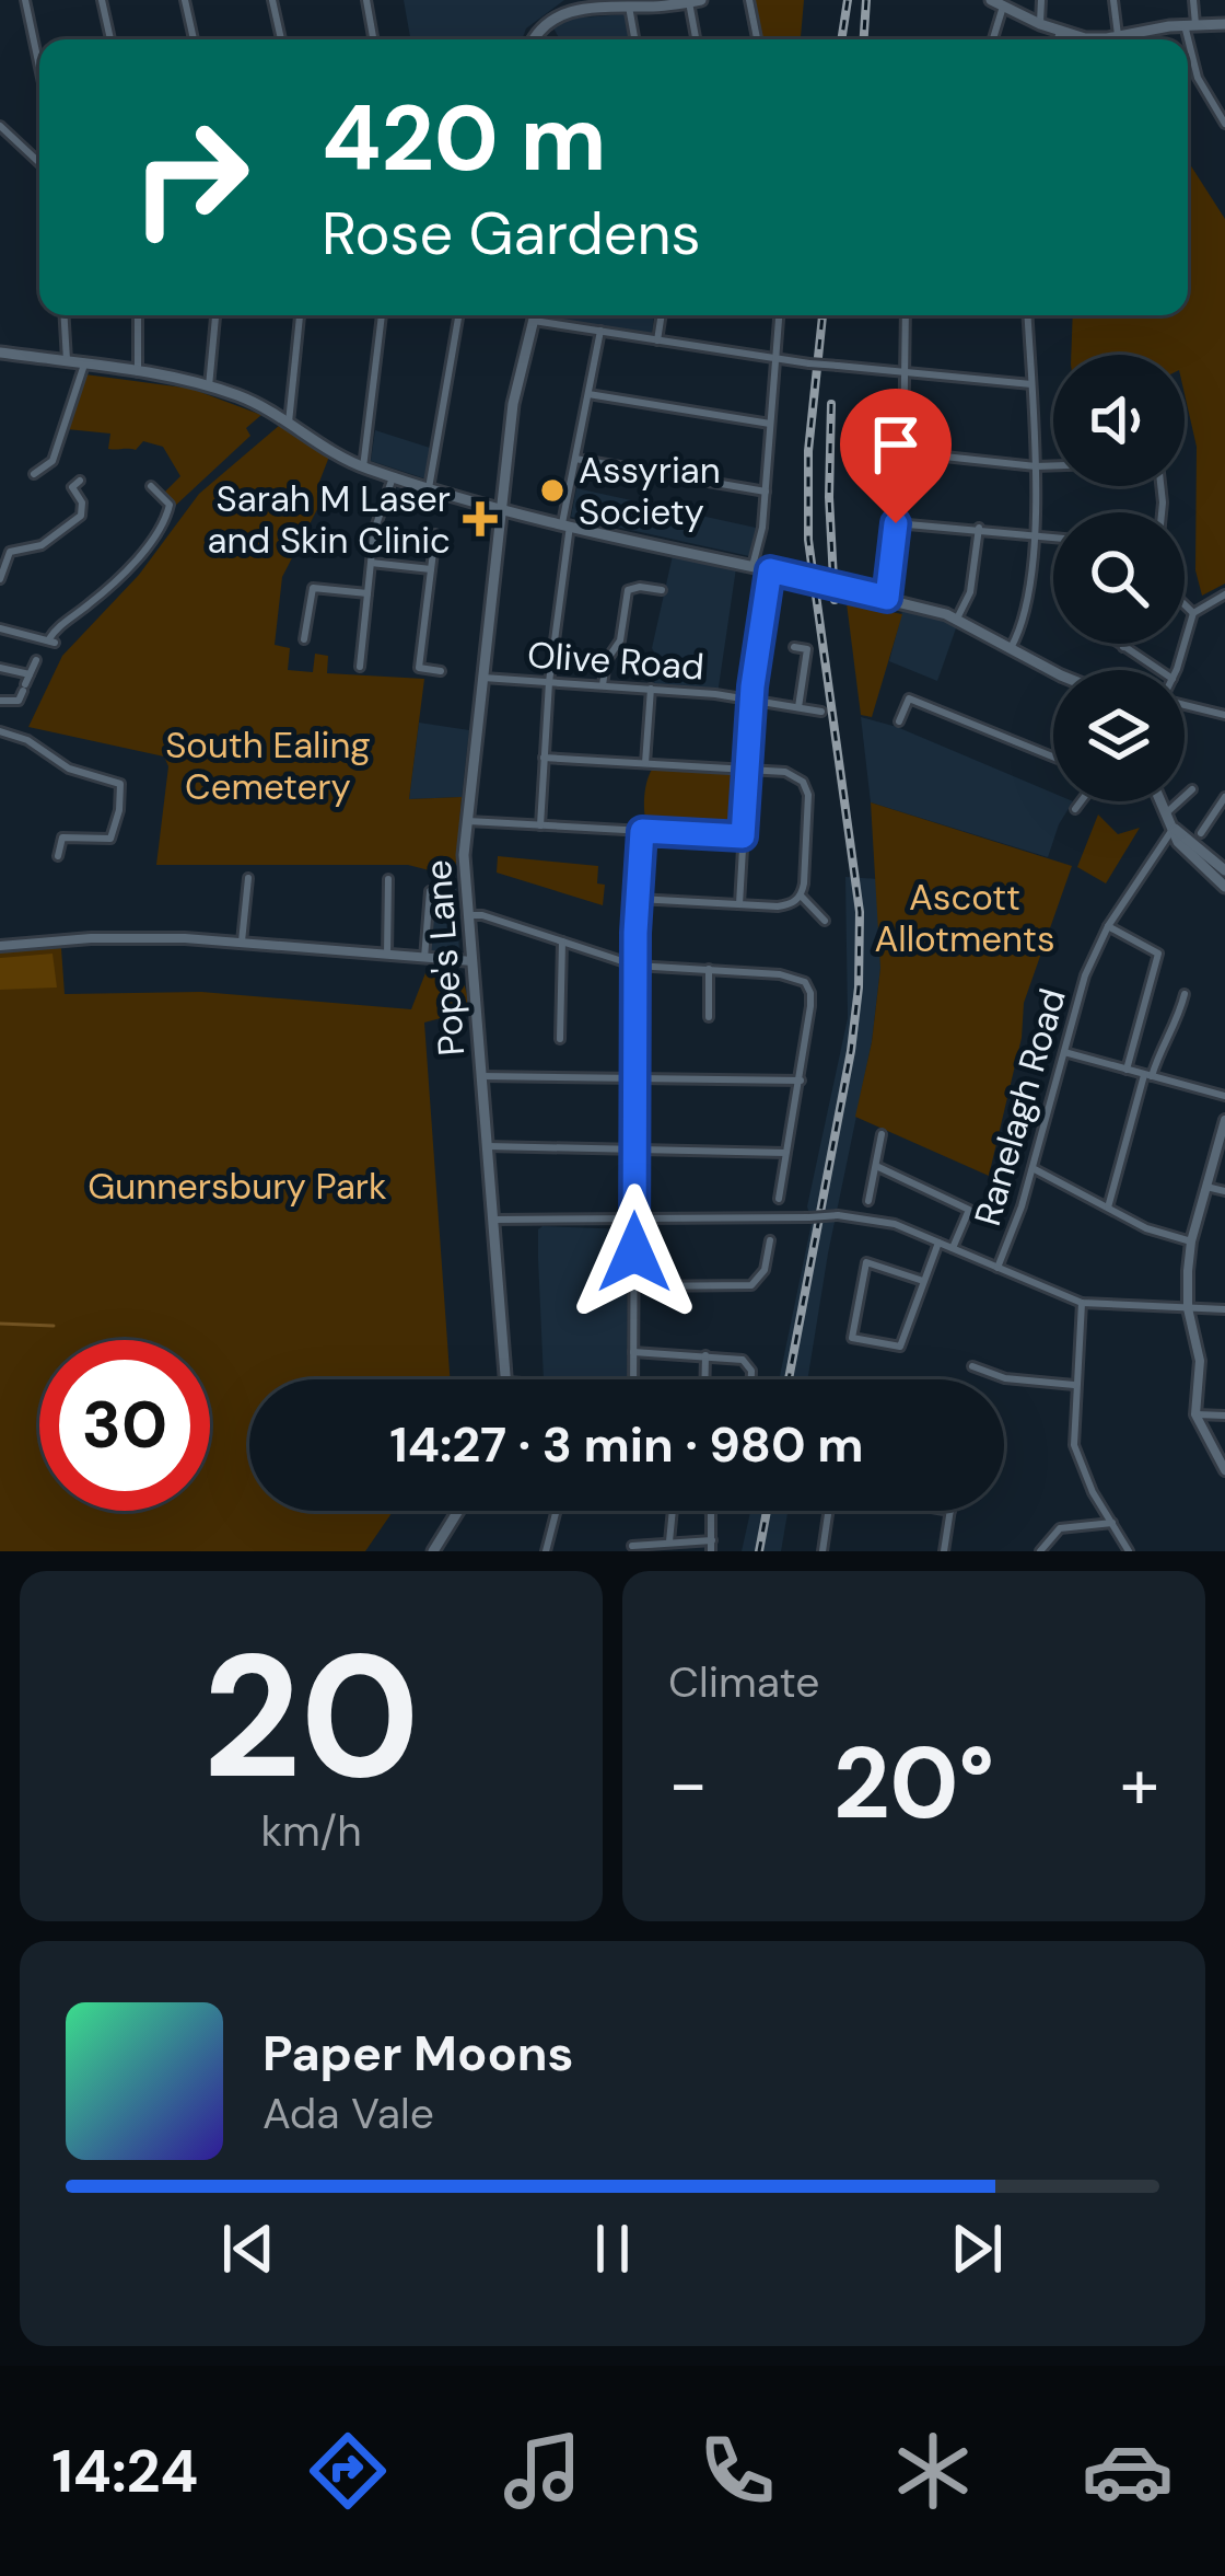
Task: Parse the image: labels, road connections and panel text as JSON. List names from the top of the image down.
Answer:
{
  "streets": {
    "main road": ["Pope's Lane"],
    "street": ["Olive Road", "Ranelagh Road"]
  },
  "crossings": [
    ["Olive Road", "Pope's Lane"]
  ],
  "parks": ["South Ealing Cemetery", "Ascott Allotments", "Gunnersbury Park"],
  "places": {
    "other": ["Assyrian Society"],
    "health": ["Sarah M Laser and Skin Clinic"]
  },
  "page": {
    "turn": ["420 m", "Rose Gardens"],
    "limit": "30",
    "trip": "14:27 · 3 min · 980 m",
    "tile": [
      ["20", "km/h"],
      "Climate"
    ],
    "heat": ["−", "20°", "+"],
    "song": ["Paper Moons", "Ada Vale"],
    "tabs": "14:24"
  }
}
